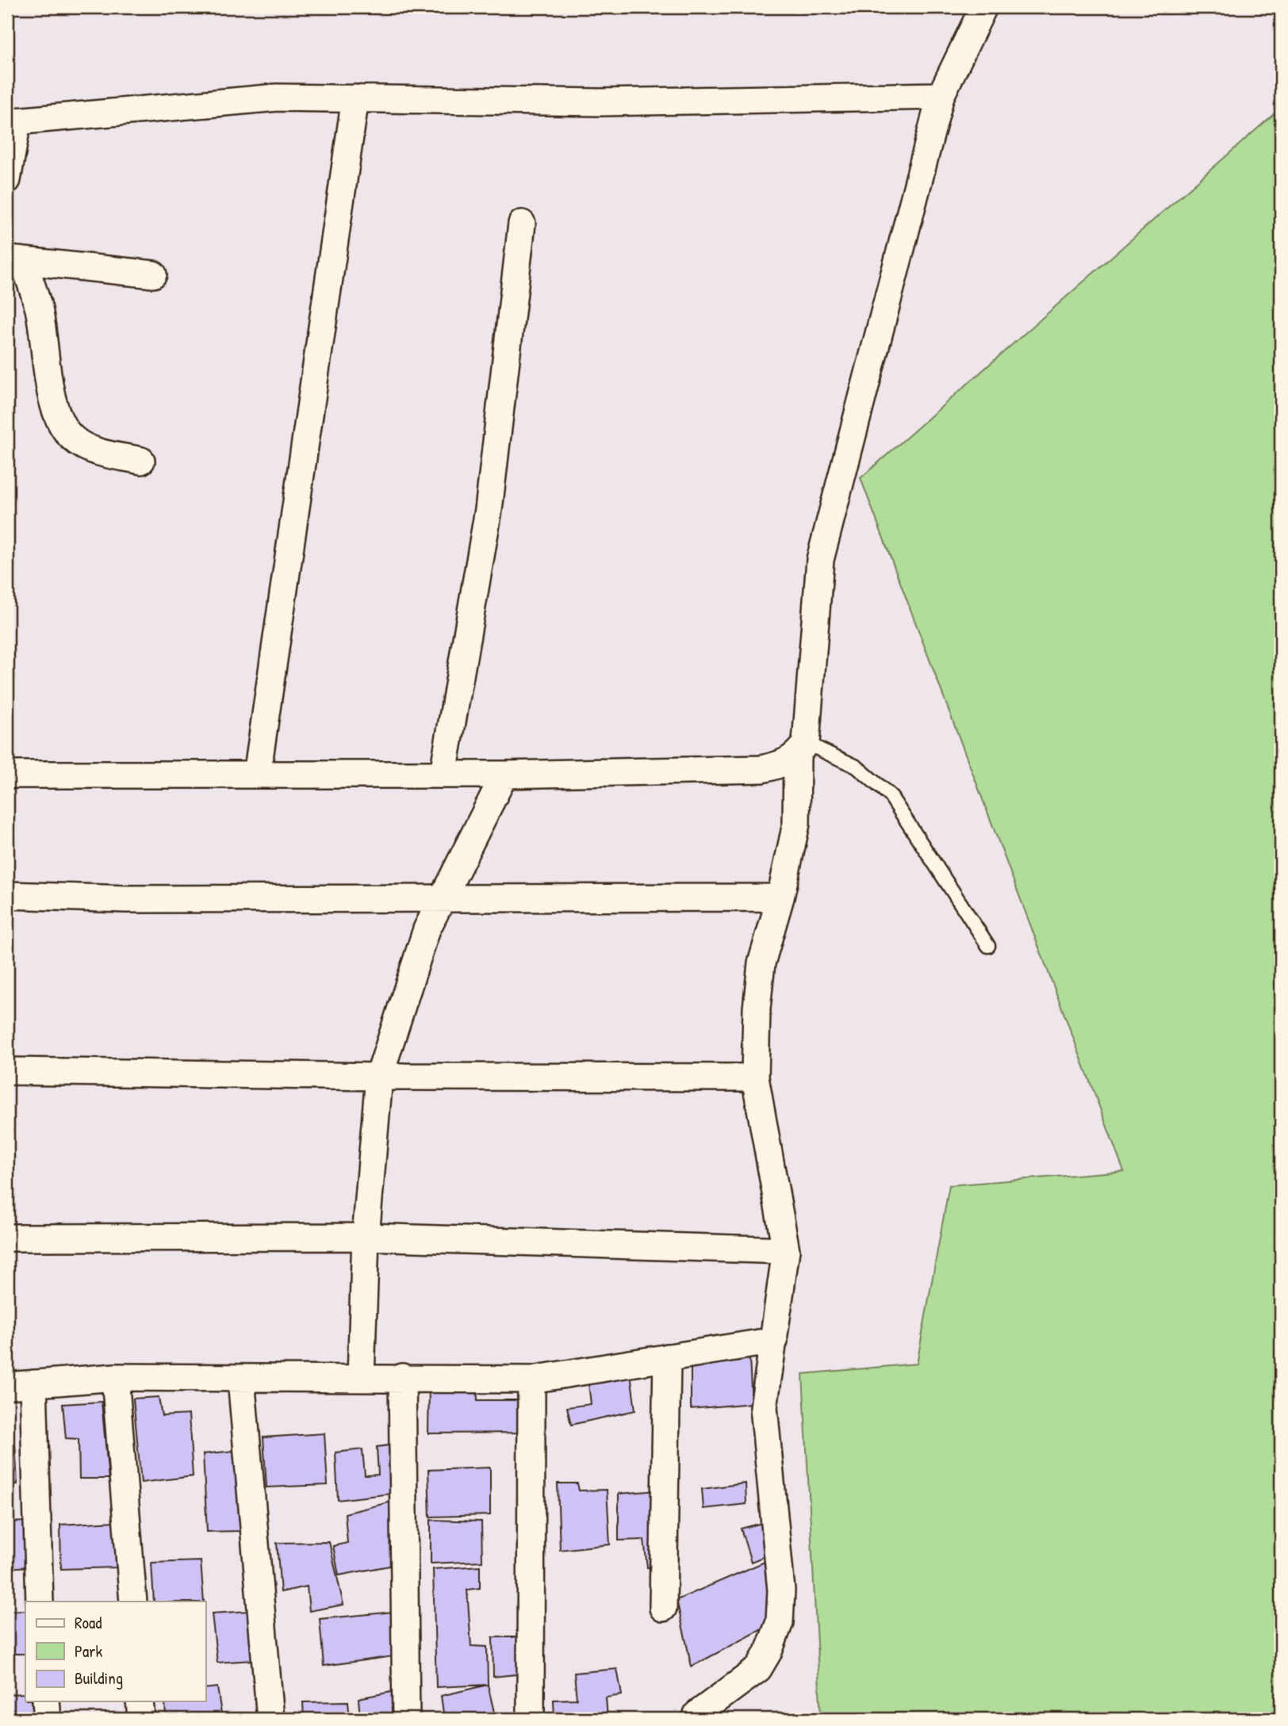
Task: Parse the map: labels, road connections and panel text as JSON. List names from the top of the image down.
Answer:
{
  "legend": ["Road", "Park", "Building"]
}
